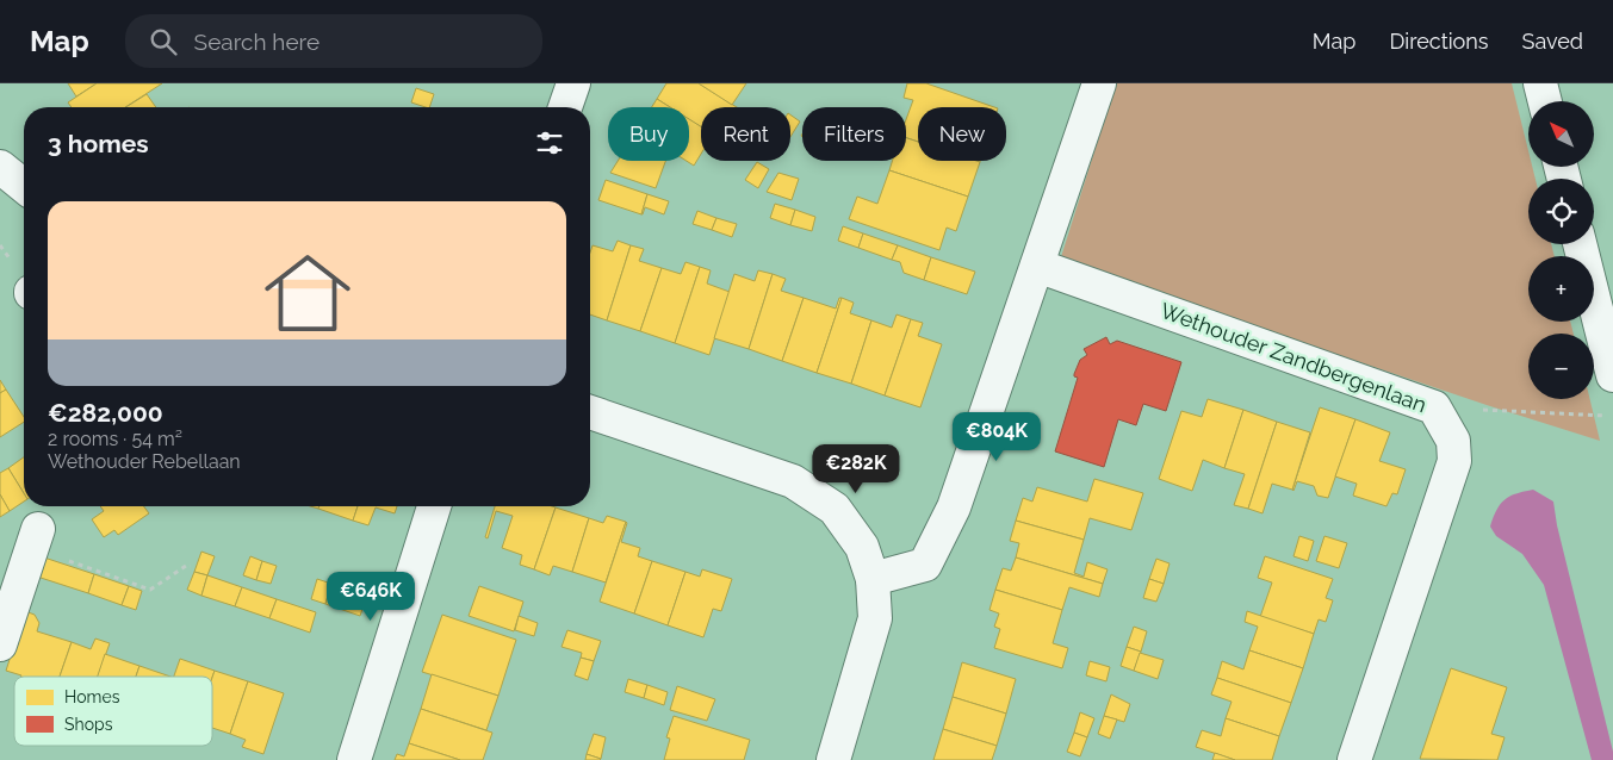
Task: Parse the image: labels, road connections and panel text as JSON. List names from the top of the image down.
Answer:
{
  "streets": {
    "street": ["Wethouder Zandbergenlaan"]
  },
  "legend": ["Homes", "Shops"],
  "north": "top left",
  "page": {
    "header": "Map",
    "search": "Search here",
    "nav": ["Map", "Directions", "Saved"],
    "map_buttons": ["+", "−"],
    "chip": [
      "Buy",
      "Rent",
      "Filters",
      "New"
    ],
    "heading": "3 homes",
    "list": [
      {
        "name": "€282,000",
        "note": "2 rooms · 54 m² · Wethouder Rebellaan"
      }
    ],
    "price": ["€804K", "€282K", "€646K"]
  }
}
